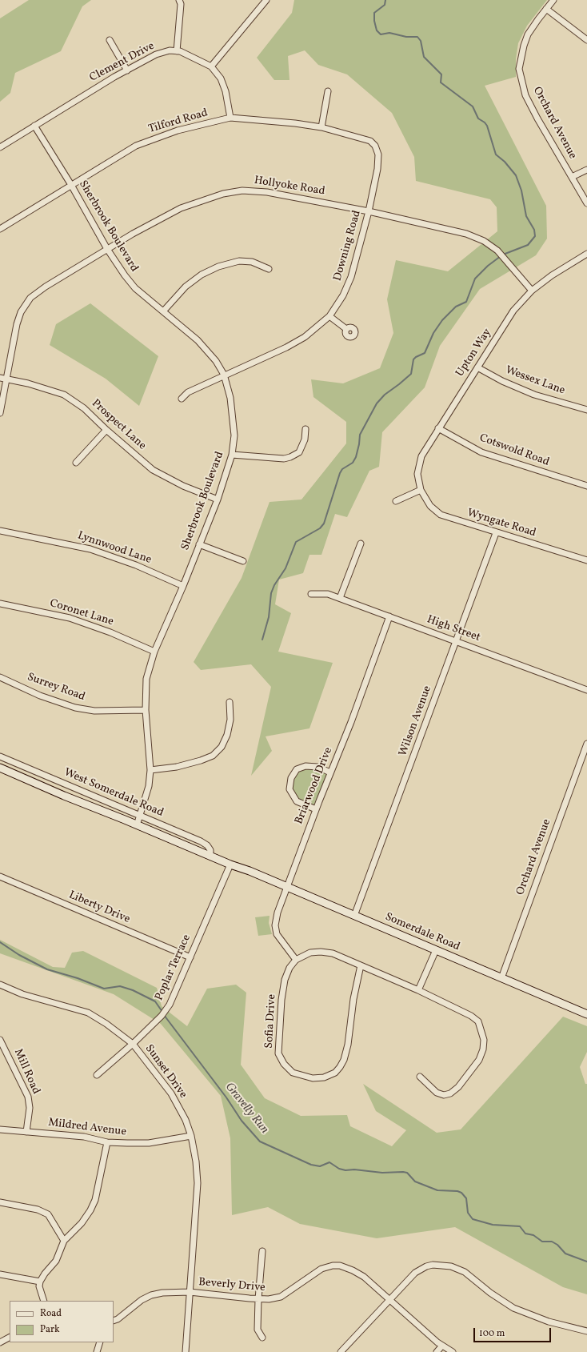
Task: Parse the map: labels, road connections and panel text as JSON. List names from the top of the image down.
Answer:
{
  "streets": {
    "main road": ["West Somerdale Road", "Somerdale Road"],
    "street": [
      "Clement Drive",
      "Tilford Road",
      "Orchard Avenue",
      "Hollyoke Road",
      "Sherbrook Boulevard",
      "Downing Road",
      "Upton Way",
      "Wessex Lane",
      "Prospect Lane",
      "Cotswold Road",
      "Wyngate Road",
      "Lynnwood Lane",
      "Coronet Lane",
      "High Street",
      "Surrey Road",
      "Wilson Avenue",
      "Briarwood Drive",
      "Liberty Drive",
      "Poplar Terrace",
      "Sofia Drive",
      "Mill Road",
      "Sunset Drive",
      "Mildred Avenue",
      "Beverly Drive"
    ]
  },
  "crossings": [
    ["Clement Drive", "Tilford Road"],
    ["Clement Drive", "Sherbrook Boulevard"],
    ["Tilford Road", "Sherbrook Boulevard"],
    ["Tilford Road", "Downing Road"],
    ["Orchard Avenue", "Somerdale Road"],
    ["Hollyoke Road", "Sherbrook Boulevard"],
    ["Hollyoke Road", "Downing Road"],
    ["Hollyoke Road", "Upton Way"],
    ["Hollyoke Road", "Prospect Lane"],
    ["Sherbrook Boulevard", "Downing Road"],
    ["Sherbrook Boulevard", "Prospect Lane"],
    ["Sherbrook Boulevard", "Lynnwood Lane"],
    ["Sherbrook Boulevard", "Coronet Lane"],
    ["Sherbrook Boulevard", "Surrey Road"],
    ["Sherbrook Boulevard", "West Somerdale Road"],
    ["Upton Way", "Wessex Lane"],
    ["Upton Way", "Cotswold Road"],
    ["Upton Way", "Wyngate Road"],
    ["Wyngate Road", "Wilson Avenue"],
    ["High Street", "Wilson Avenue"],
    ["High Street", "Briarwood Drive"],
    ["Wilson Avenue", "Somerdale Road"],
    ["Briarwood Drive", "Somerdale Road"],
    ["Briarwood Drive", "Sofia Drive"],
    ["West Somerdale Road", "Somerdale Road"],
    ["West Somerdale Road", "Poplar Terrace"],
    ["Liberty Drive", "Poplar Terrace"],
    ["Poplar Terrace", "Sunset Drive"],
    ["Mill Road", "Mildred Avenue"],
    ["Sunset Drive", "Mildred Avenue"],
    ["Sunset Drive", "Beverly Drive"]
  ],
  "water": ["Gravelly Run"],
  "legend": ["Road", "Park"],
  "scale_bar": "100 m"
}
